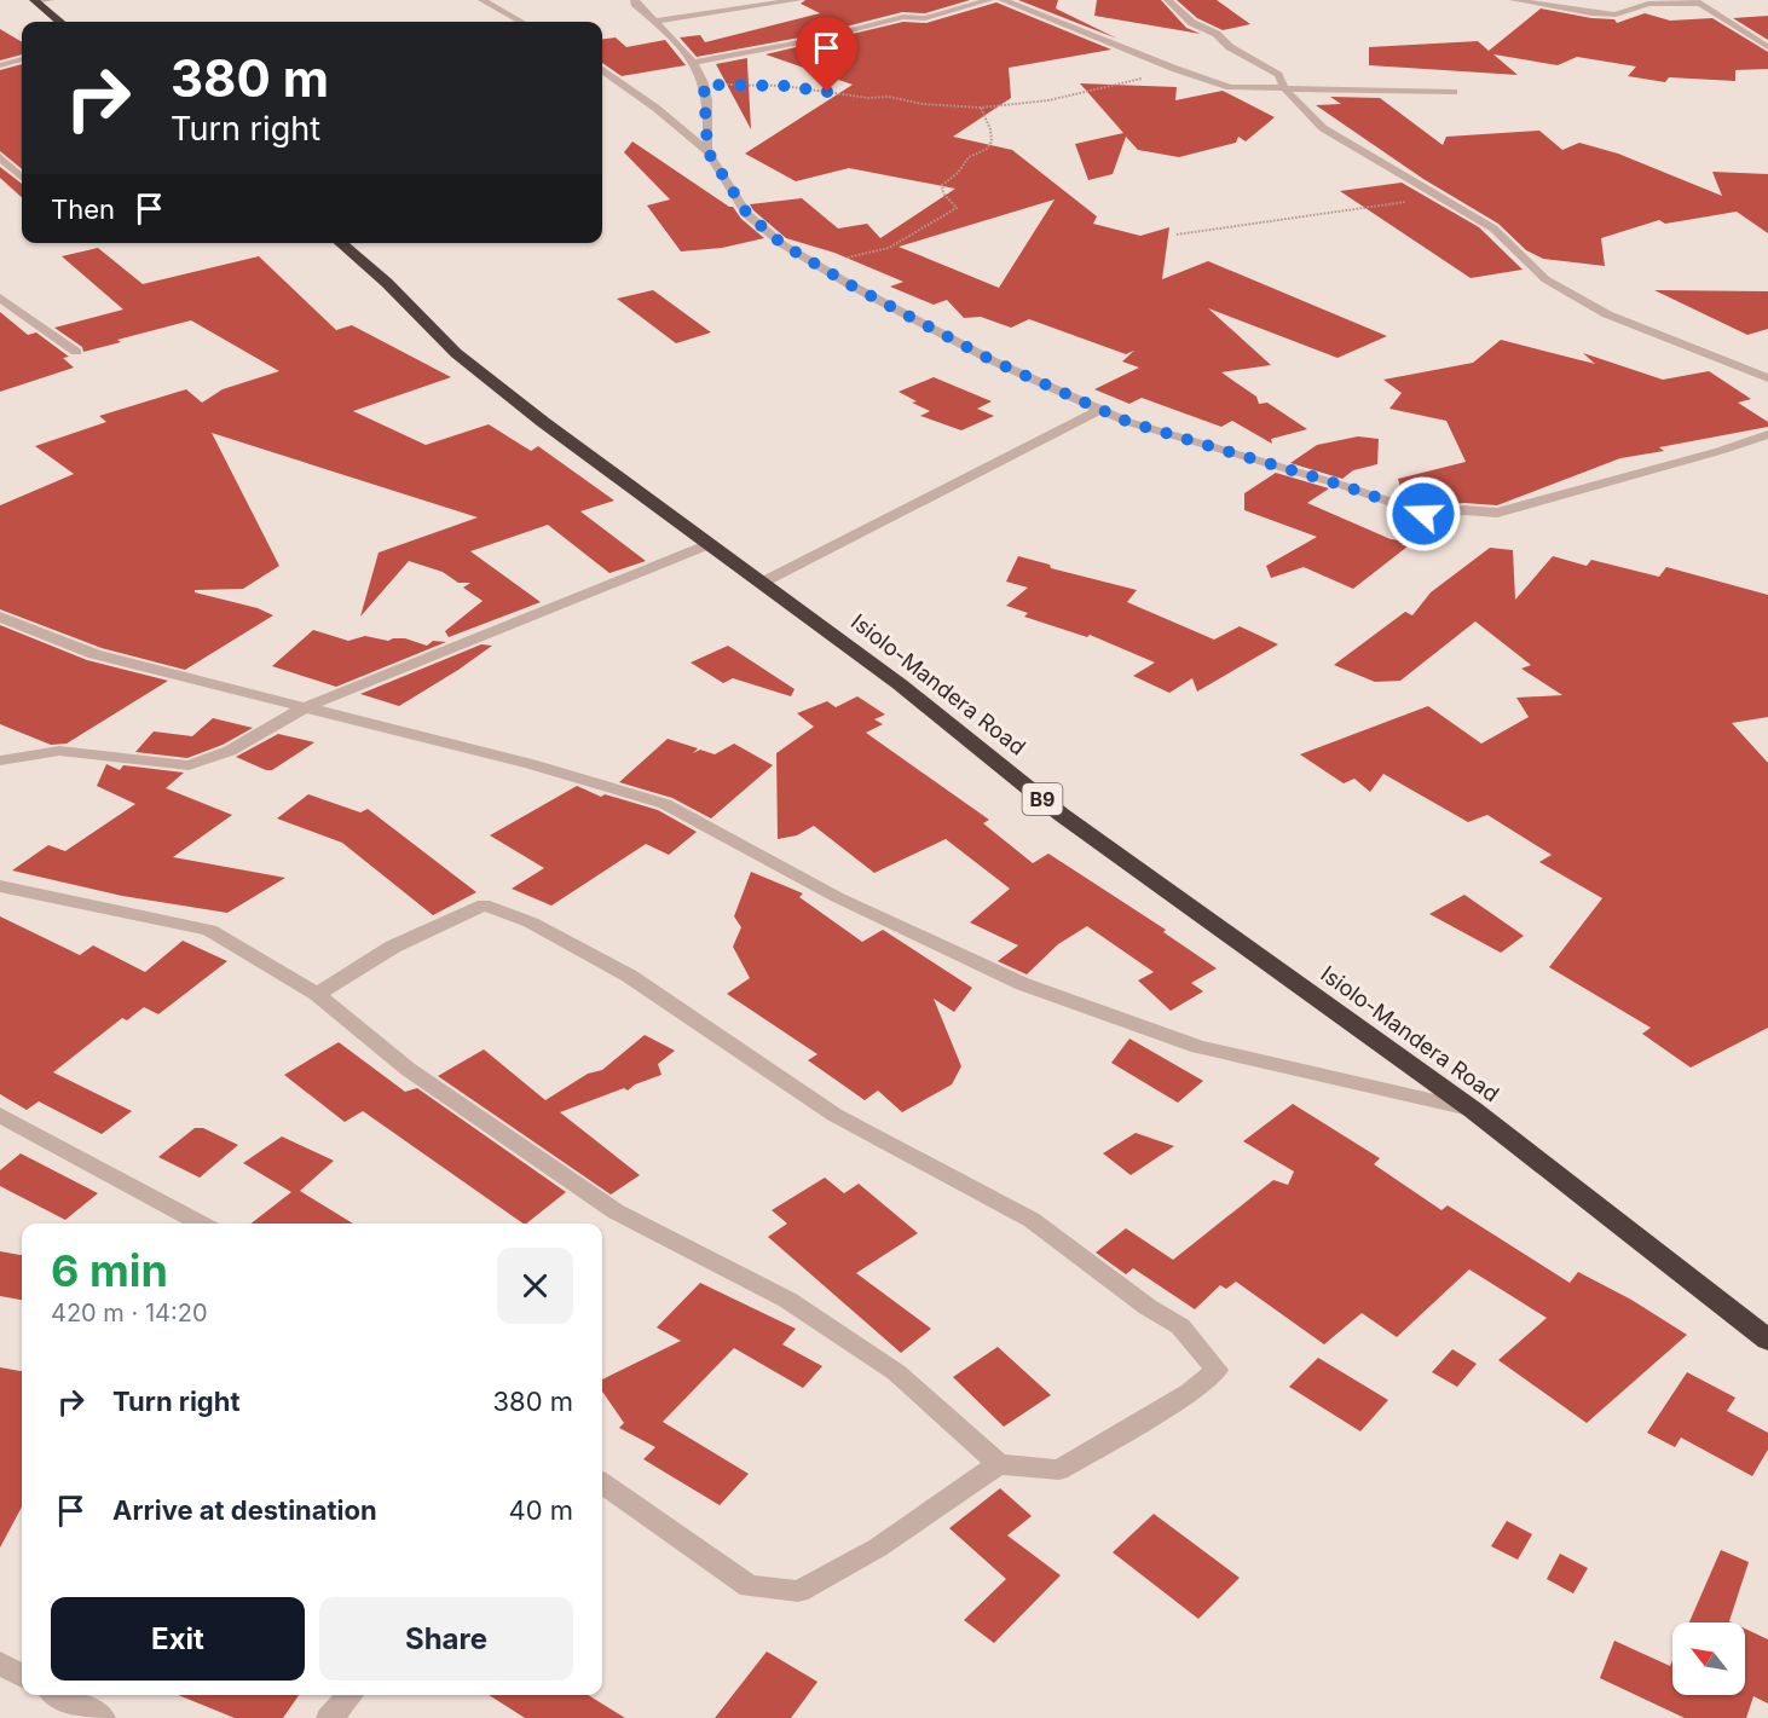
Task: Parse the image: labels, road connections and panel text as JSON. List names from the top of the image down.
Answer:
{
  "streets": {
    "highway": ["Isiolo-Mandera Road", "B9"]
  },
  "north": "top left",
  "page": {
    "turn": ["380 m", "Turn right"],
    "then": "Then",
    "heading": ["6 min", "420 m · 14:20"],
    "list": [
      {
        "name": "Turn right",
        "value": "380 m"
      },
      {
        "name": "Arrive at destination",
        "value": "40 m"
      }
    ],
    "buttons": ["Exit", "Share"]
  }
}
